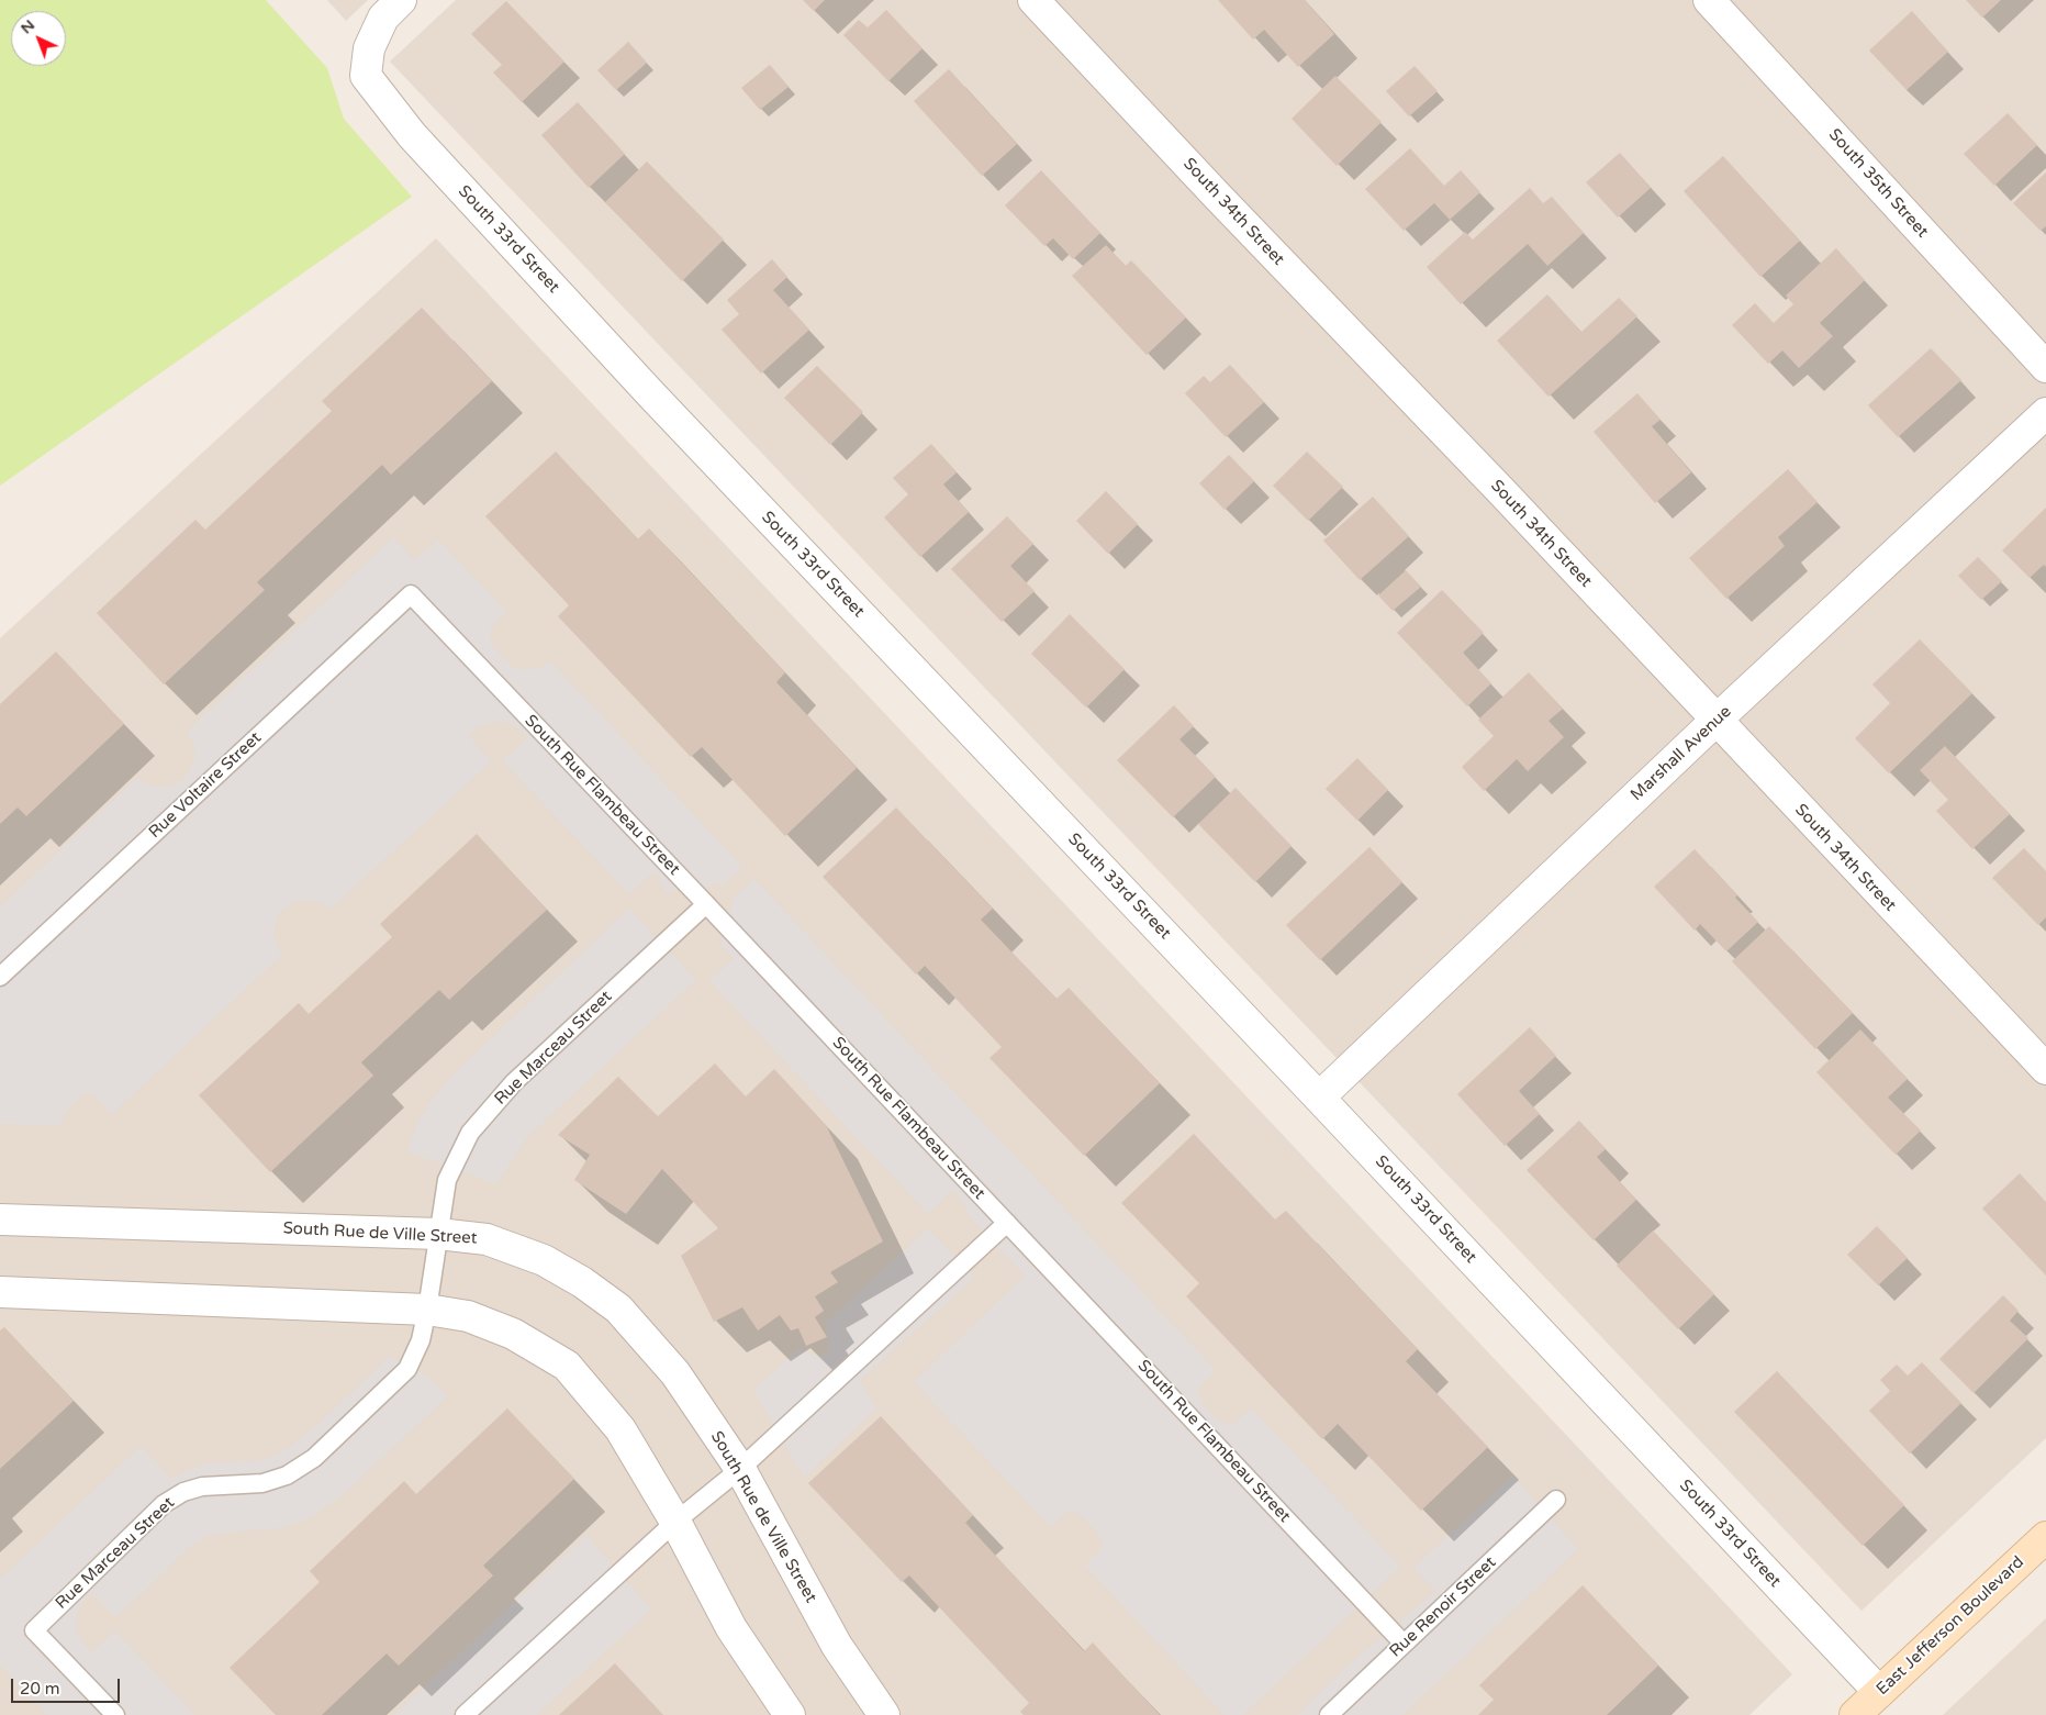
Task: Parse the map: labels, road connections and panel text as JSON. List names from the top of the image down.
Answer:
{
  "streets": {
    "street": [
      "South 35th Street",
      "South 34th Street",
      "South 33rd Street",
      "Marshall Avenue",
      "South Rue de Ville Street",
      "East Jefferson Boulevard"
    ],
    "lane": [
      "Rue Voltaire Street",
      "South Rue Flambeau Street",
      "Rue Marceau Street",
      "Rue Renoir Street"
    ]
  },
  "crossings": [
    ["South 34th Street", "Marshall Avenue"],
    ["South 33rd Street", "Marshall Avenue"],
    ["South 33rd Street", "East Jefferson Boulevard"],
    ["Rue Voltaire Street", "South Rue Flambeau Street"],
    ["South Rue Flambeau Street", "Rue Marceau Street"],
    ["South Rue Flambeau Street", "Rue Renoir Street"],
    ["Rue Marceau Street", "South Rue de Ville Street"]
  ],
  "scale_bar": "20 m",
  "north": "top left"
}
